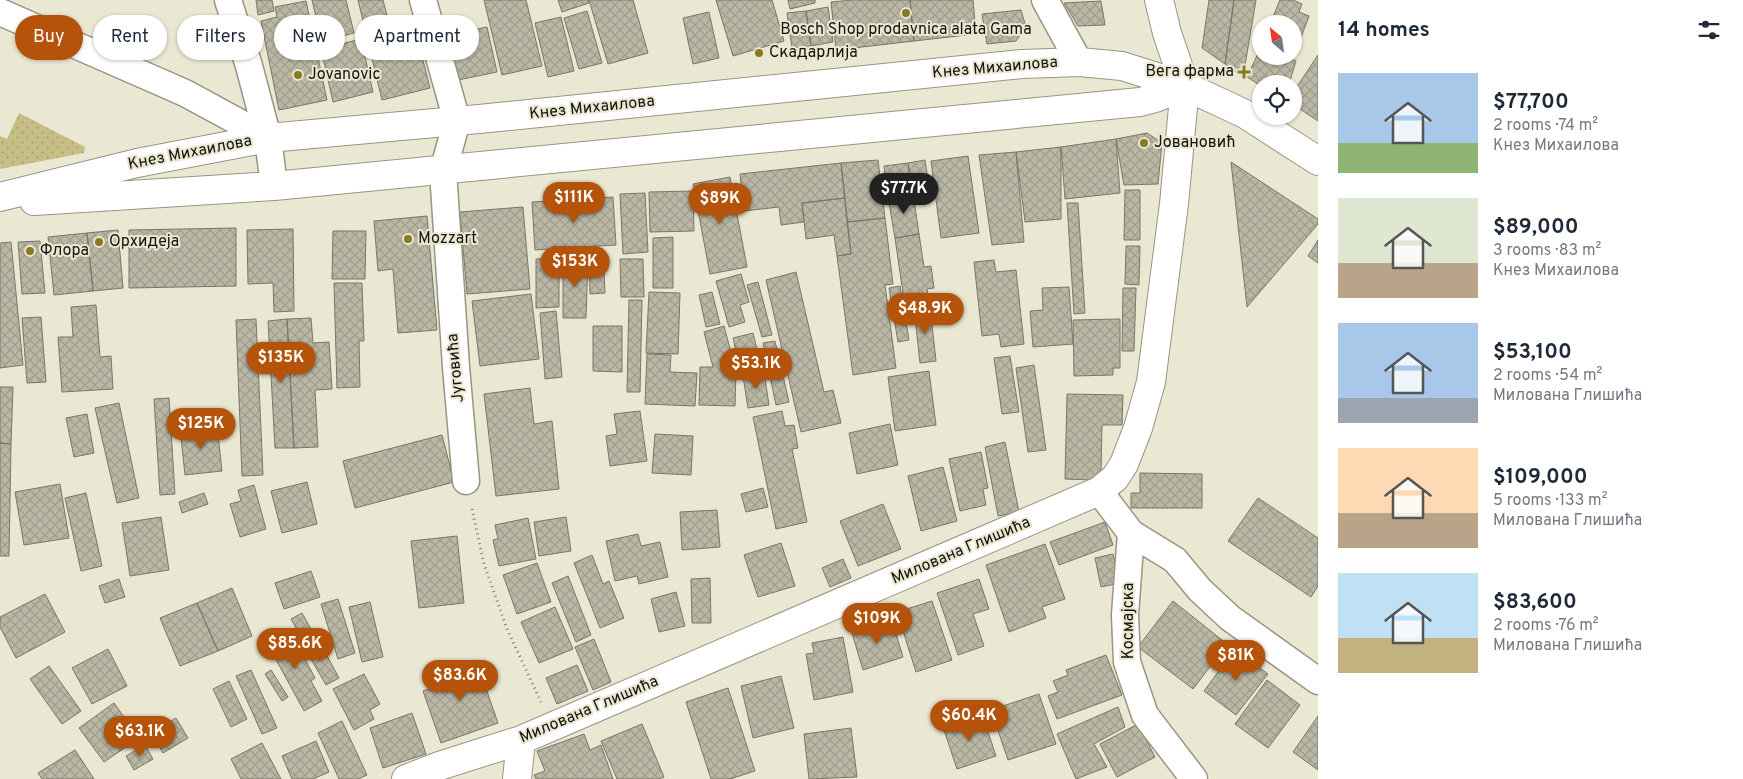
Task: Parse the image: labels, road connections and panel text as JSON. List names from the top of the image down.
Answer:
{
  "streets": {
    "street": [
      "Кнез Михаилова",
      "Југовића",
      "Милована Глишића",
      "Космајска"
    ]
  },
  "crossings": [
    ["Кнез Михаилова", "Југовића"],
    ["Кнез Михаилова", "Милована Глишића"]
  ],
  "places": {
    "other": [
      "Bosch Shop prodavnica alata Gama",
      "Скадарлија",
      "Jovanovic",
      "Јовановић",
      "Mozzart",
      "Орхидеја",
      "Флора"
    ],
    "health": ["Вега фарма"]
  },
  "north": "top left",
  "page": {
    "heading": "14 homes",
    "chip": [
      "Buy",
      "Rent",
      "Filters",
      "New",
      "Apartment"
    ],
    "list": [
      {
        "name": "$77,700",
        "note": "2 rooms · 74 m² · Кнез Михаилова"
      },
      {
        "name": "$89,000",
        "note": "3 rooms · 83 m² · Кнез Михаилова"
      },
      {
        "name": "$53,100",
        "note": "2 rooms · 54 m² · Милована Глишића"
      },
      {
        "name": "$109,000",
        "note": "5 rooms · 133 m² · Милована Глишића"
      },
      {
        "name": "$83,600",
        "note": "2 rooms · 76 m² · Милована Глишића"
      }
    ],
    "price": [
      "$77.7K",
      "$111K",
      "$89K",
      "$153K",
      "$48.9K",
      "$135K",
      "$53.1K",
      "$125K",
      "$109K",
      "$85.6K",
      "$81K",
      "$83.6K",
      "$60.4K",
      "$63.1K"
    ]
  }
}
